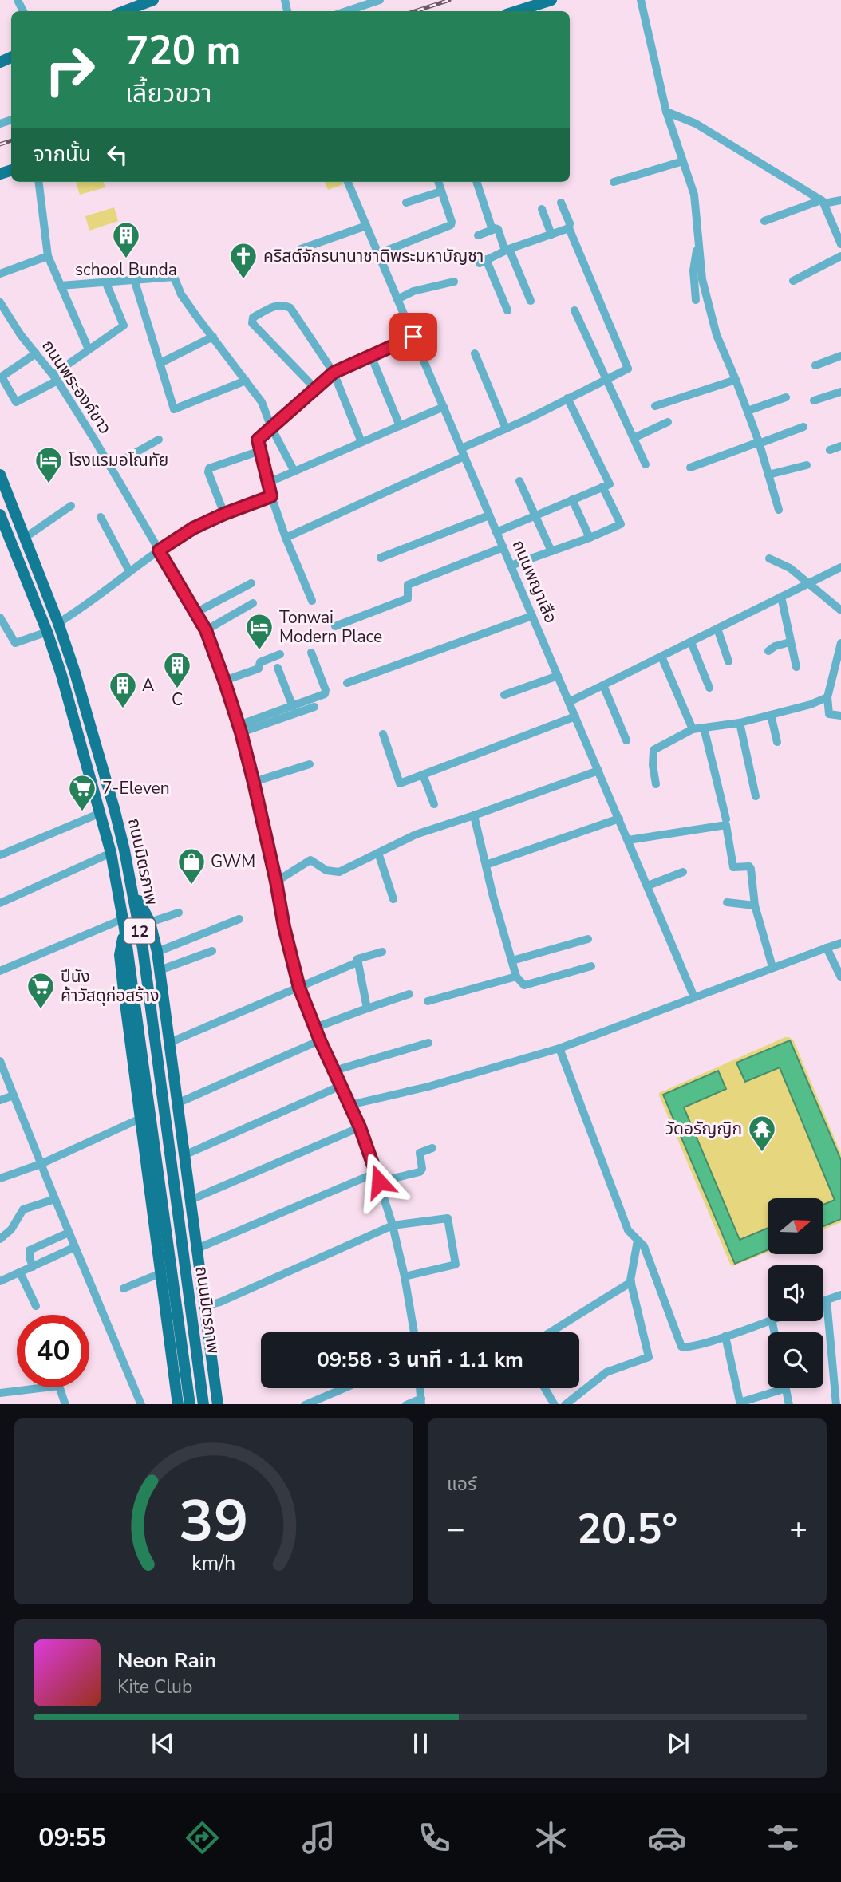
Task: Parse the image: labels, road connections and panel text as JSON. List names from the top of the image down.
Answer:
{
  "streets": {
    "main road": ["ถนนมิตรภาพ", "12"],
    "street": ["ถนนพระองค์ขาว", "ถนนพญาเสือ"]
  },
  "places": {
    "building": ["school Bunda", "C", "A"],
    "church": ["คริสต์จักรนานาชาติพระมหาบัญชา"],
    "hotel": ["โรงแรมอโณทัย", "Tonwai Modern Place"],
    "supermarket": ["7-Eleven", "ปีนัง ค้าวัสดุก่อสร้าง"],
    "shop": ["GWM"],
    "temple": ["วัดอรัญญิก"]
  },
  "north": "right",
  "page": {
    "turn": ["720 m", "เลี้ยวขวา"],
    "then": "จากนั้น",
    "limit": "40",
    "trip": "09:58 · 3 นาที · 1.1 km",
    "tile": "แอร์",
    "heat": ["−", "20.5°", "+"],
    "song": ["Neon Rain", "Kite Club"],
    "tabs": "09:55",
    "gauge": ["39", "km/h"]
  }
}
